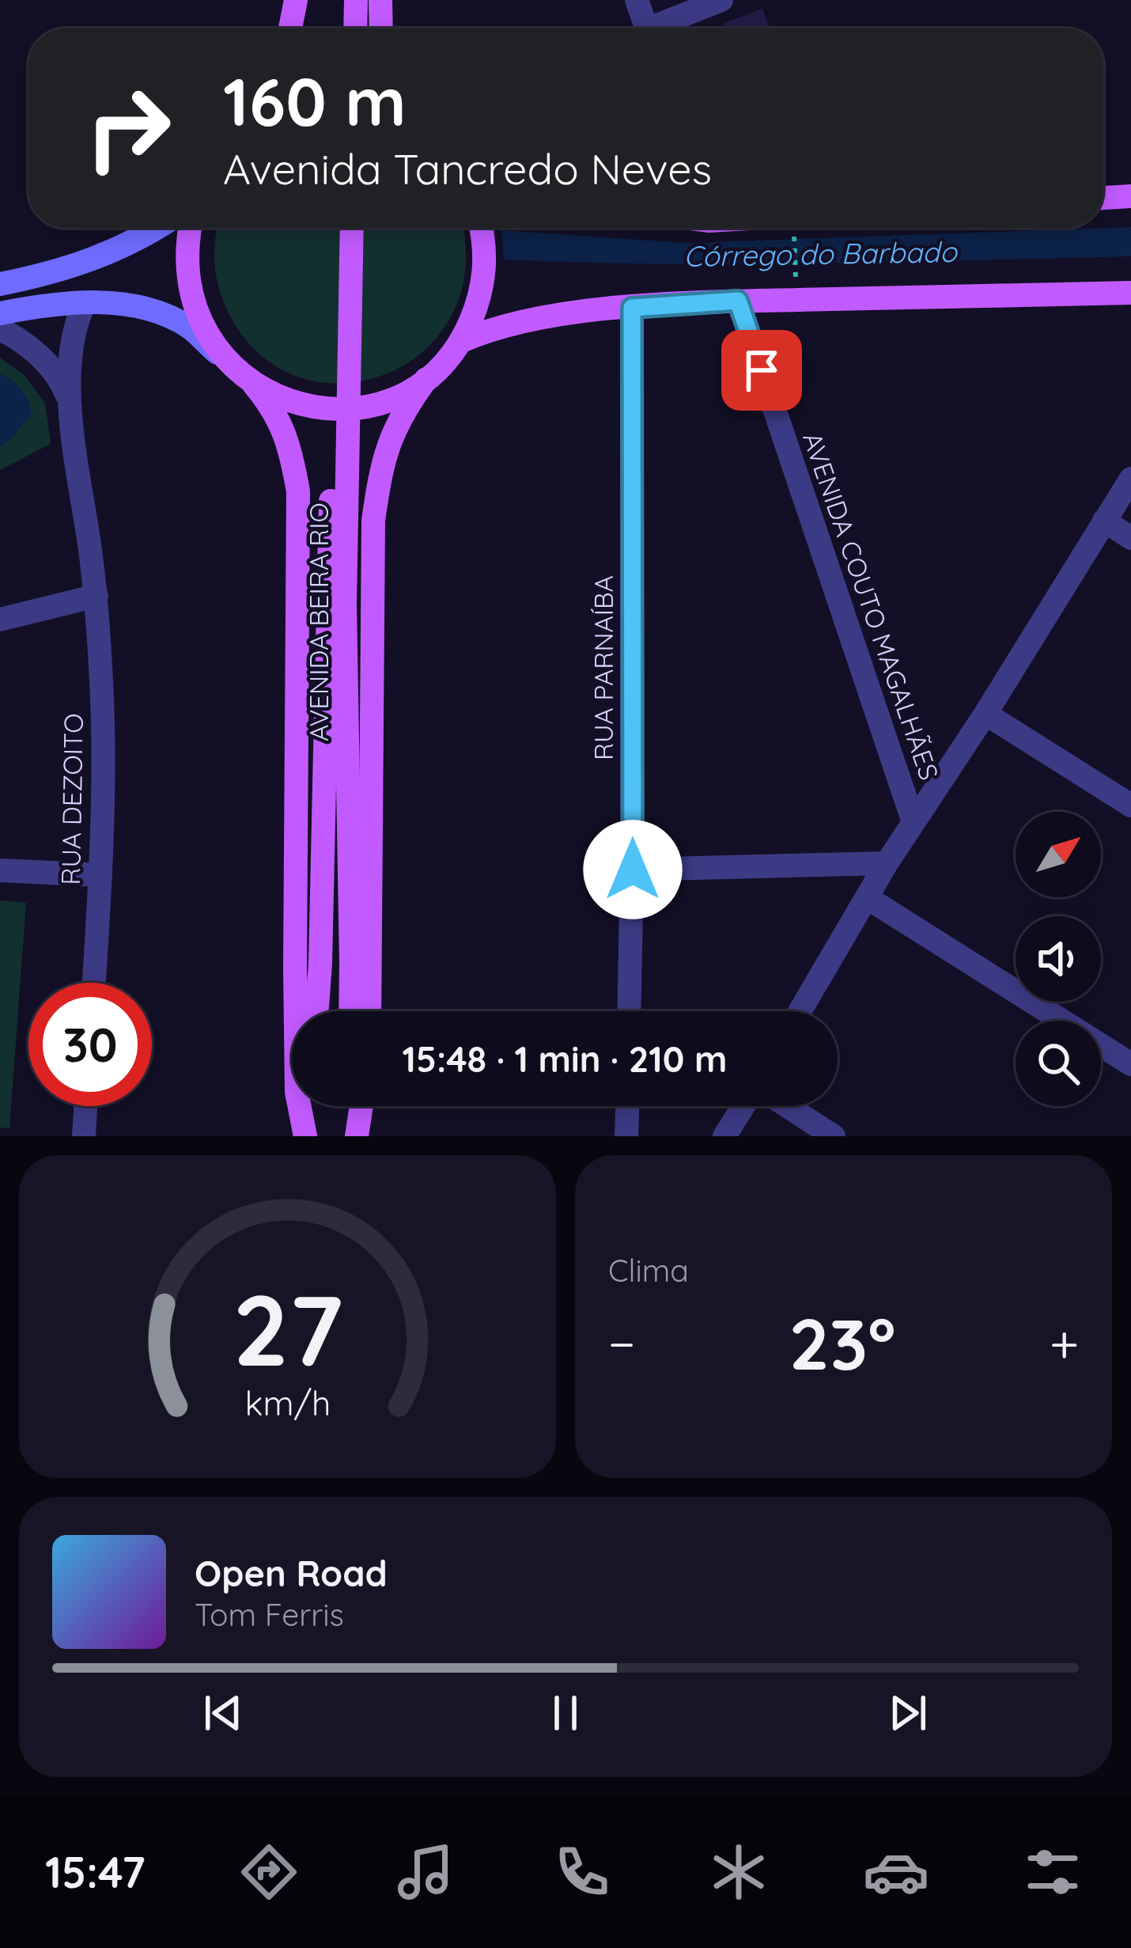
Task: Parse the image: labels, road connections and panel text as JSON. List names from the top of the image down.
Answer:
{
  "streets": {
    "main road": ["AVENIDA BEIRA RIO"],
    "street": ["AVENIDA COUTO MAGALHÃES", "RUA PARNAÍBA", "RUA DEZOITO"]
  },
  "water": ["Córrego do Barbado"],
  "north": "top right",
  "page": {
    "turn": ["160 m", "Avenida Tancredo Neves"],
    "limit": "30",
    "trip": "15:48 · 1 min · 210 m",
    "tile": "Clima",
    "heat": ["−", "23°", "+"],
    "song": ["Open Road", "Tom Ferris"],
    "tabs": "15:47",
    "gauge": ["27", "km/h"]
  }
}
